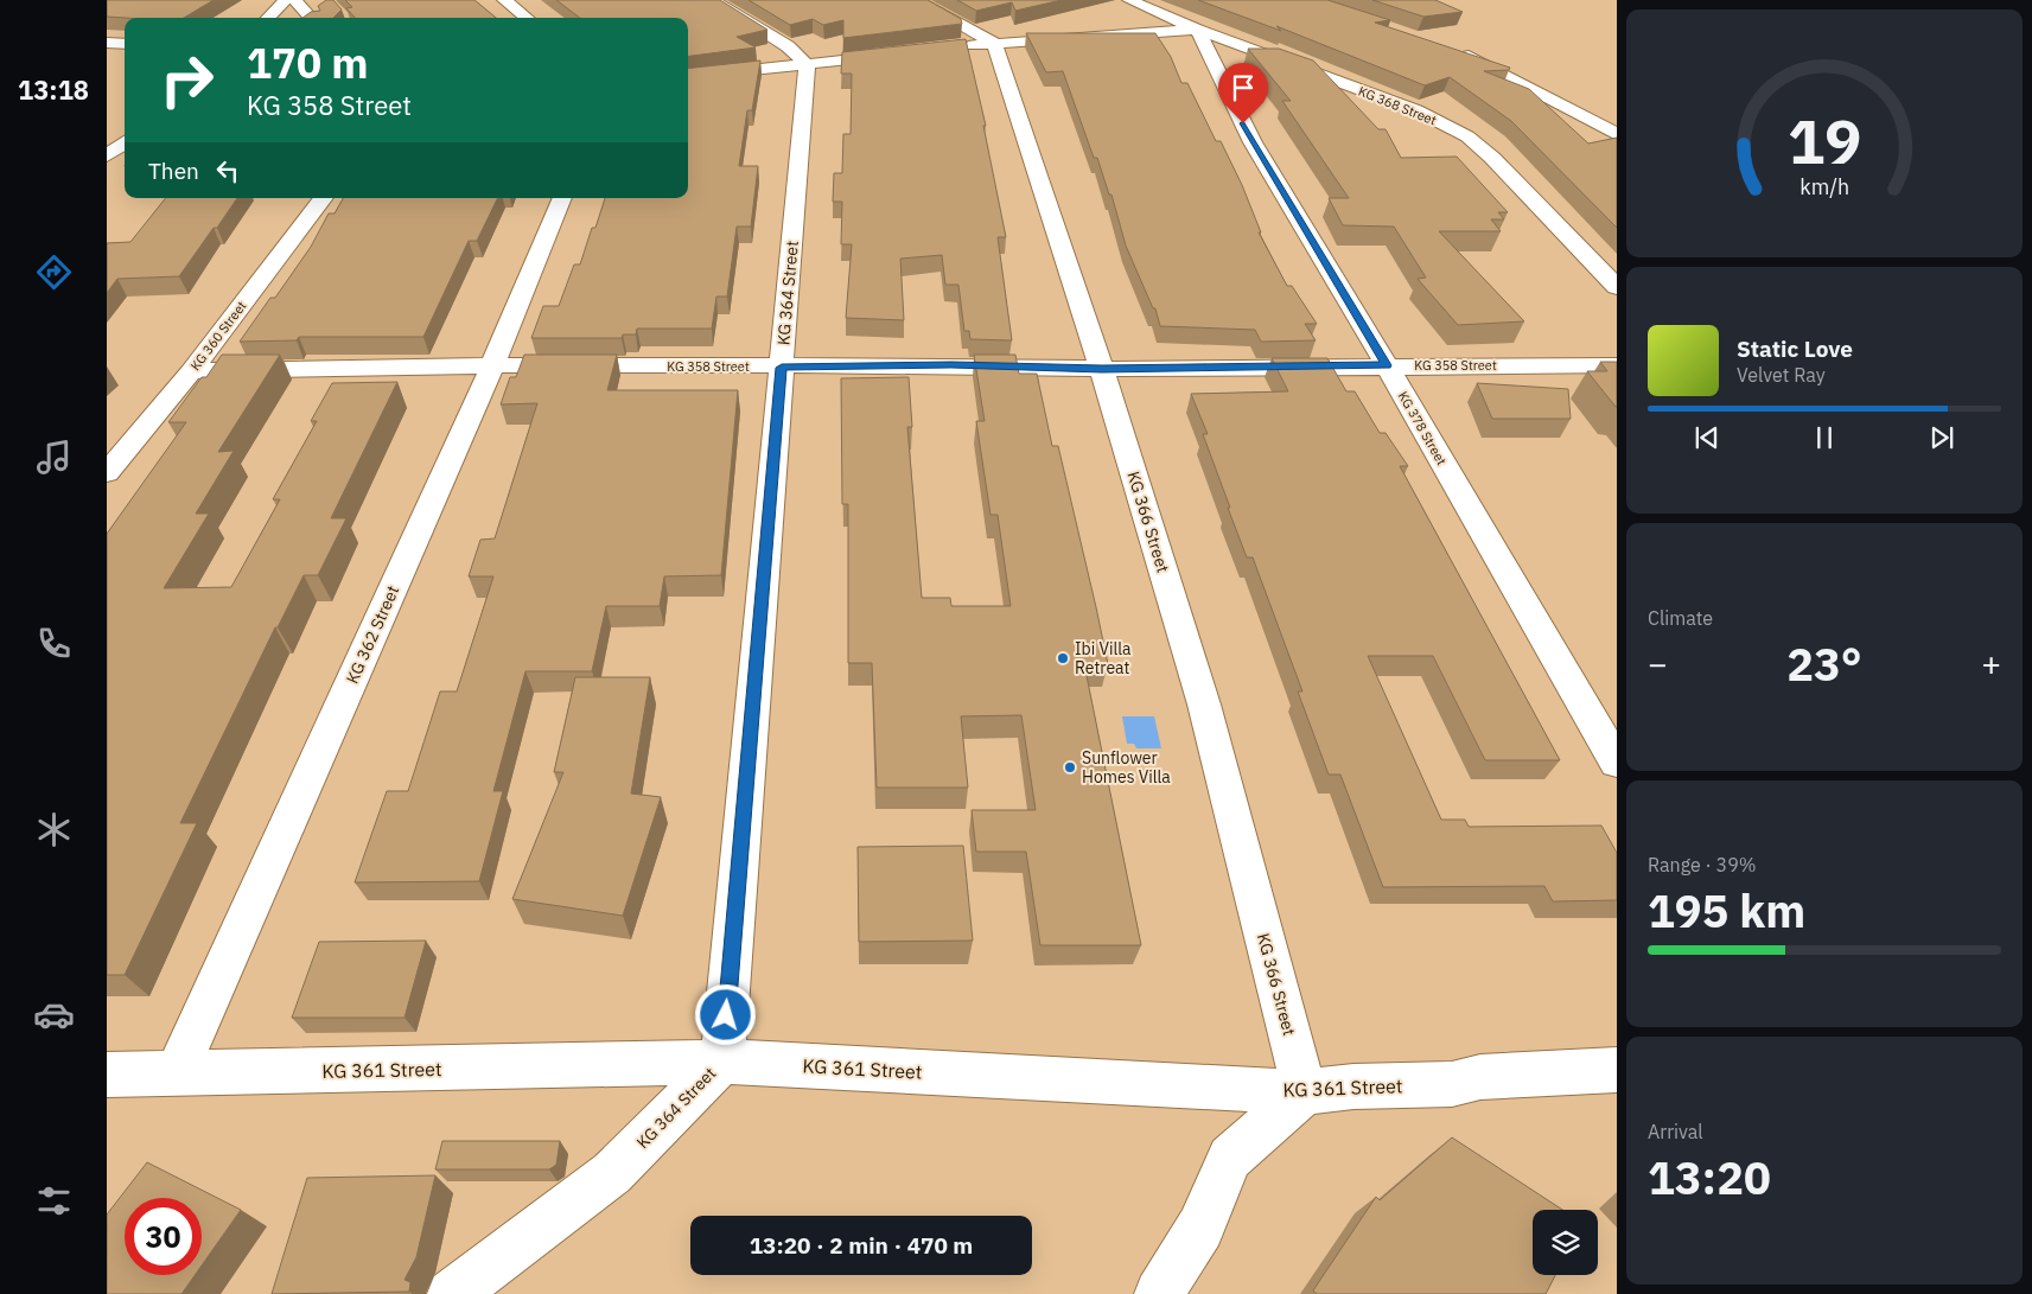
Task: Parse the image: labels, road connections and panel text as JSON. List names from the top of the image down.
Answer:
{
  "streets": {
    "street": [
      "KG 368 Street",
      "KG 364 Street",
      "KG 360 Street",
      "KG 358 Street",
      "KG 378 Street",
      "KG 366 Street",
      "KG 362 Street",
      "KG 361 Street"
    ]
  },
  "crossings": [
    ["KG 368 Street", "KG 378 Street"],
    ["KG 364 Street", "KG 358 Street"],
    ["KG 364 Street", "KG 361 Street"],
    ["KG 360 Street", "KG 358 Street"],
    ["KG 358 Street", "KG 378 Street"],
    ["KG 358 Street", "KG 366 Street"],
    ["KG 358 Street", "KG 362 Street"],
    ["KG 366 Street", "KG 361 Street"],
    ["KG 362 Street", "KG 361 Street"]
  ],
  "places": ["Ibi Villa Retreat", "Sunflower Homes Villa"],
  "page": {
    "tabs": "13:18",
    "turn": ["170 m", "KG 358 Street"],
    "then": "Then",
    "song": ["Static Love", "Velvet Ray"],
    "tile": [
      "Climate",
      ["Range · 39%", "195 km"],
      ["Arrival", "13:20"]
    ],
    "heat": ["−", "23°", "+"],
    "limit": "30",
    "trip": "13:20 · 2 min · 470 m",
    "gauge": ["19", "km/h"]
  }
}
